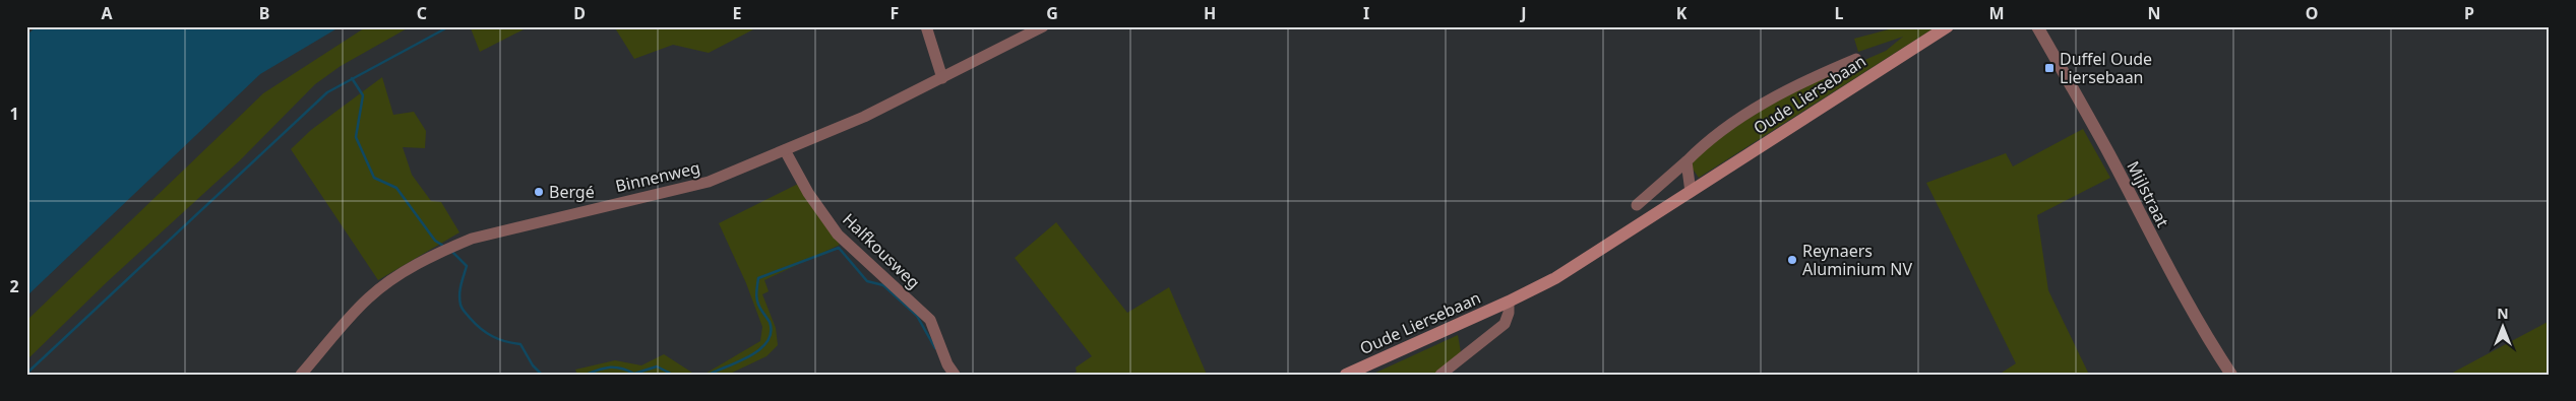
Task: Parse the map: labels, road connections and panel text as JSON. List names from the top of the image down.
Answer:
{
  "streets": {
    "main road": ["Oude Liersebaan"],
    "street": ["Binnenweg", "Mijlstraat", "Halfkousweg"]
  },
  "crossings": [
    ["Binnenweg", "Halfkousweg"]
  ],
  "places": {
    "transit": ["Duffel Oude Liersebaan"],
    "other": ["Bergé", "Reynaers Aluminium NV"]
  },
  "north": "top",
  "grid": {
    "columns": [
      "A",
      "B",
      "C",
      "D",
      "E",
      "F",
      "G",
      "H",
      "I",
      "J",
      "K",
      "L",
      "M",
      "N",
      "O",
      "P"
    ],
    "rows": ["1", "2"]
  }
}
